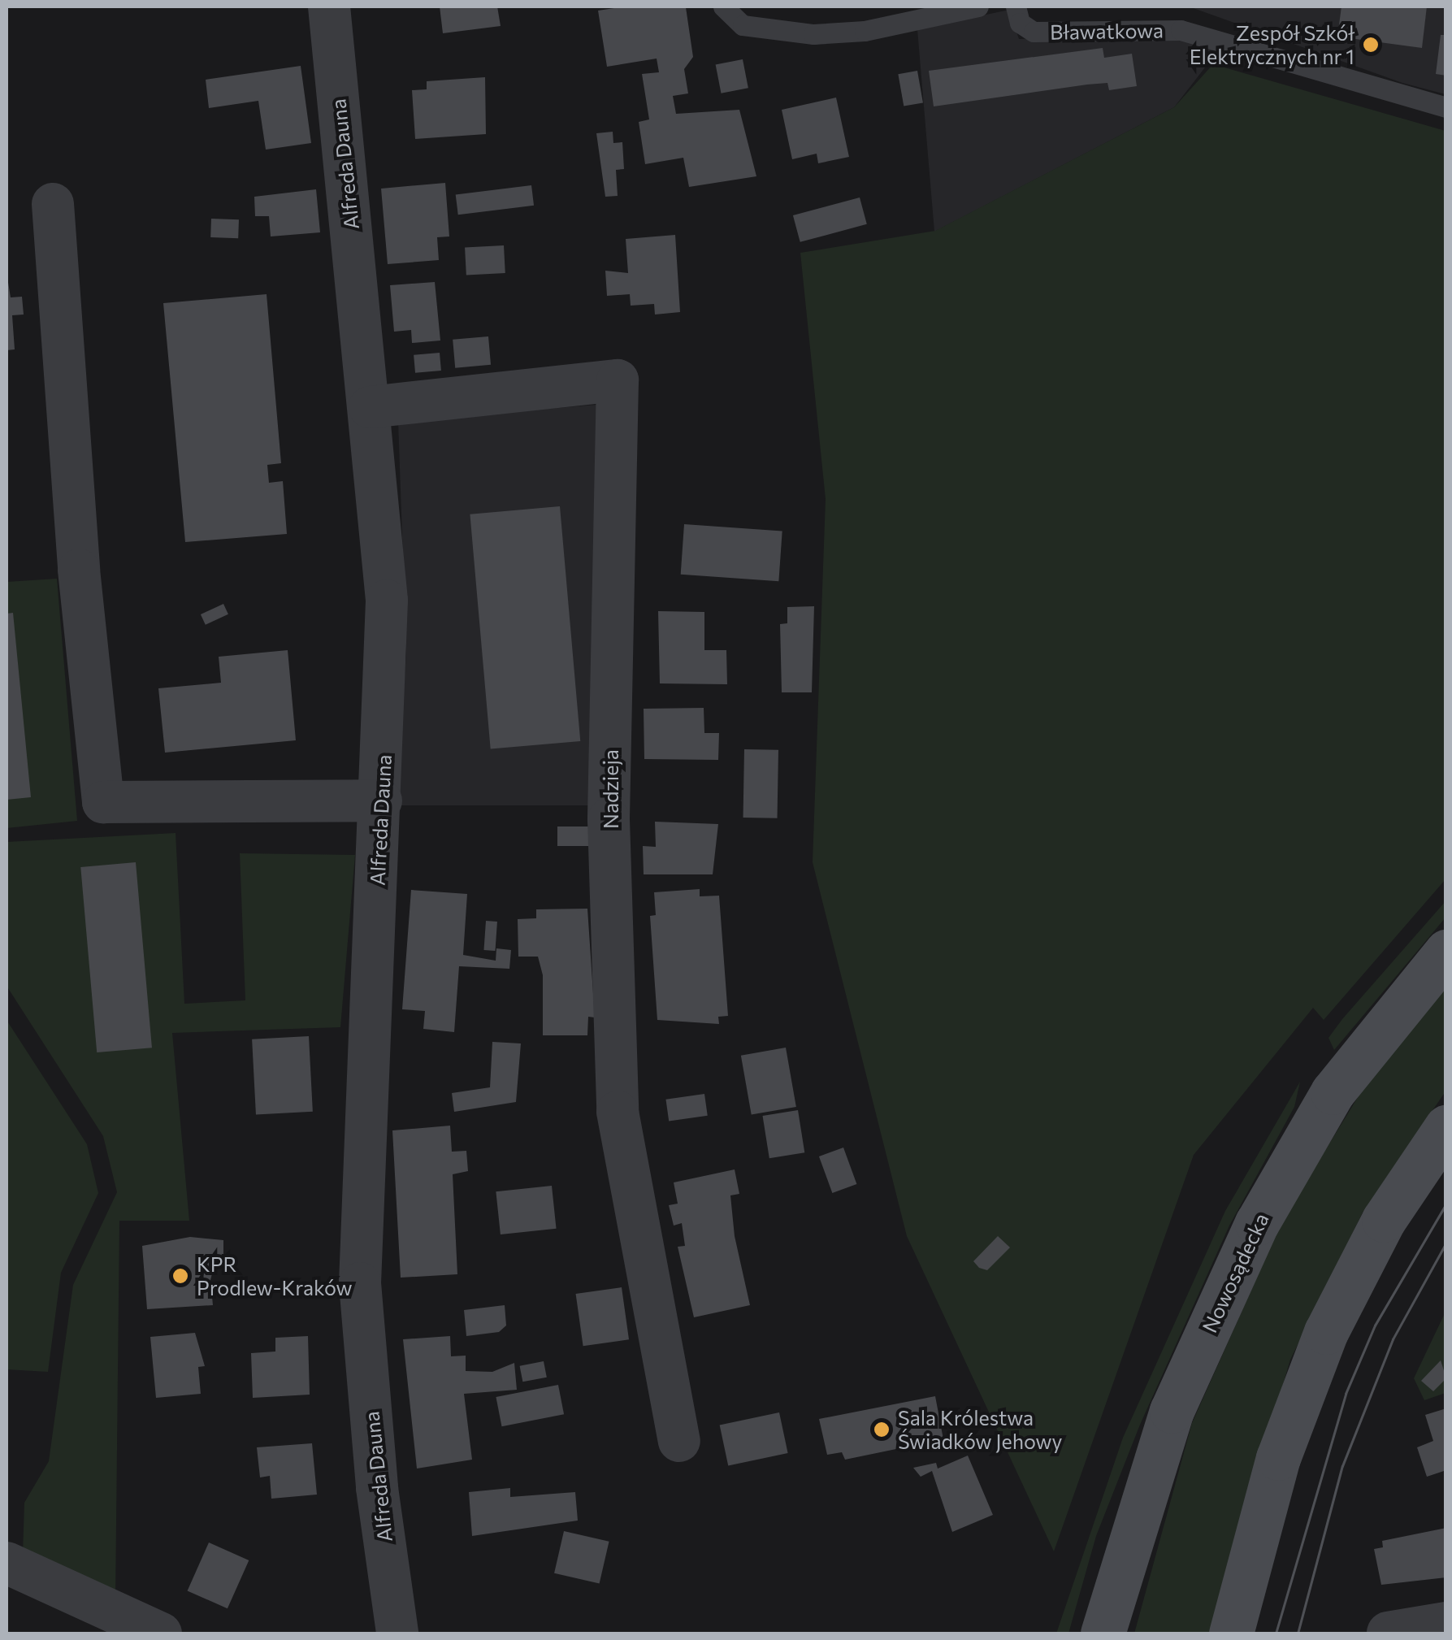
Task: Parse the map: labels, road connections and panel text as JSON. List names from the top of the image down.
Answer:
{
  "streets": {
    "main road": ["Nowosądecka"],
    "street": ["Alfreda Dauna", "Nadzieja"],
    "lane": ["Bławatkowa"]
  },
  "crossings": [
    ["Alfreda Dauna", "Nadzieja"]
  ],
  "places": ["Zespół Szkół Elektrycznych nr 1", "KPR Prodlew-Kraków", "Sala Królestwa Świadków Jehowy"]
}
